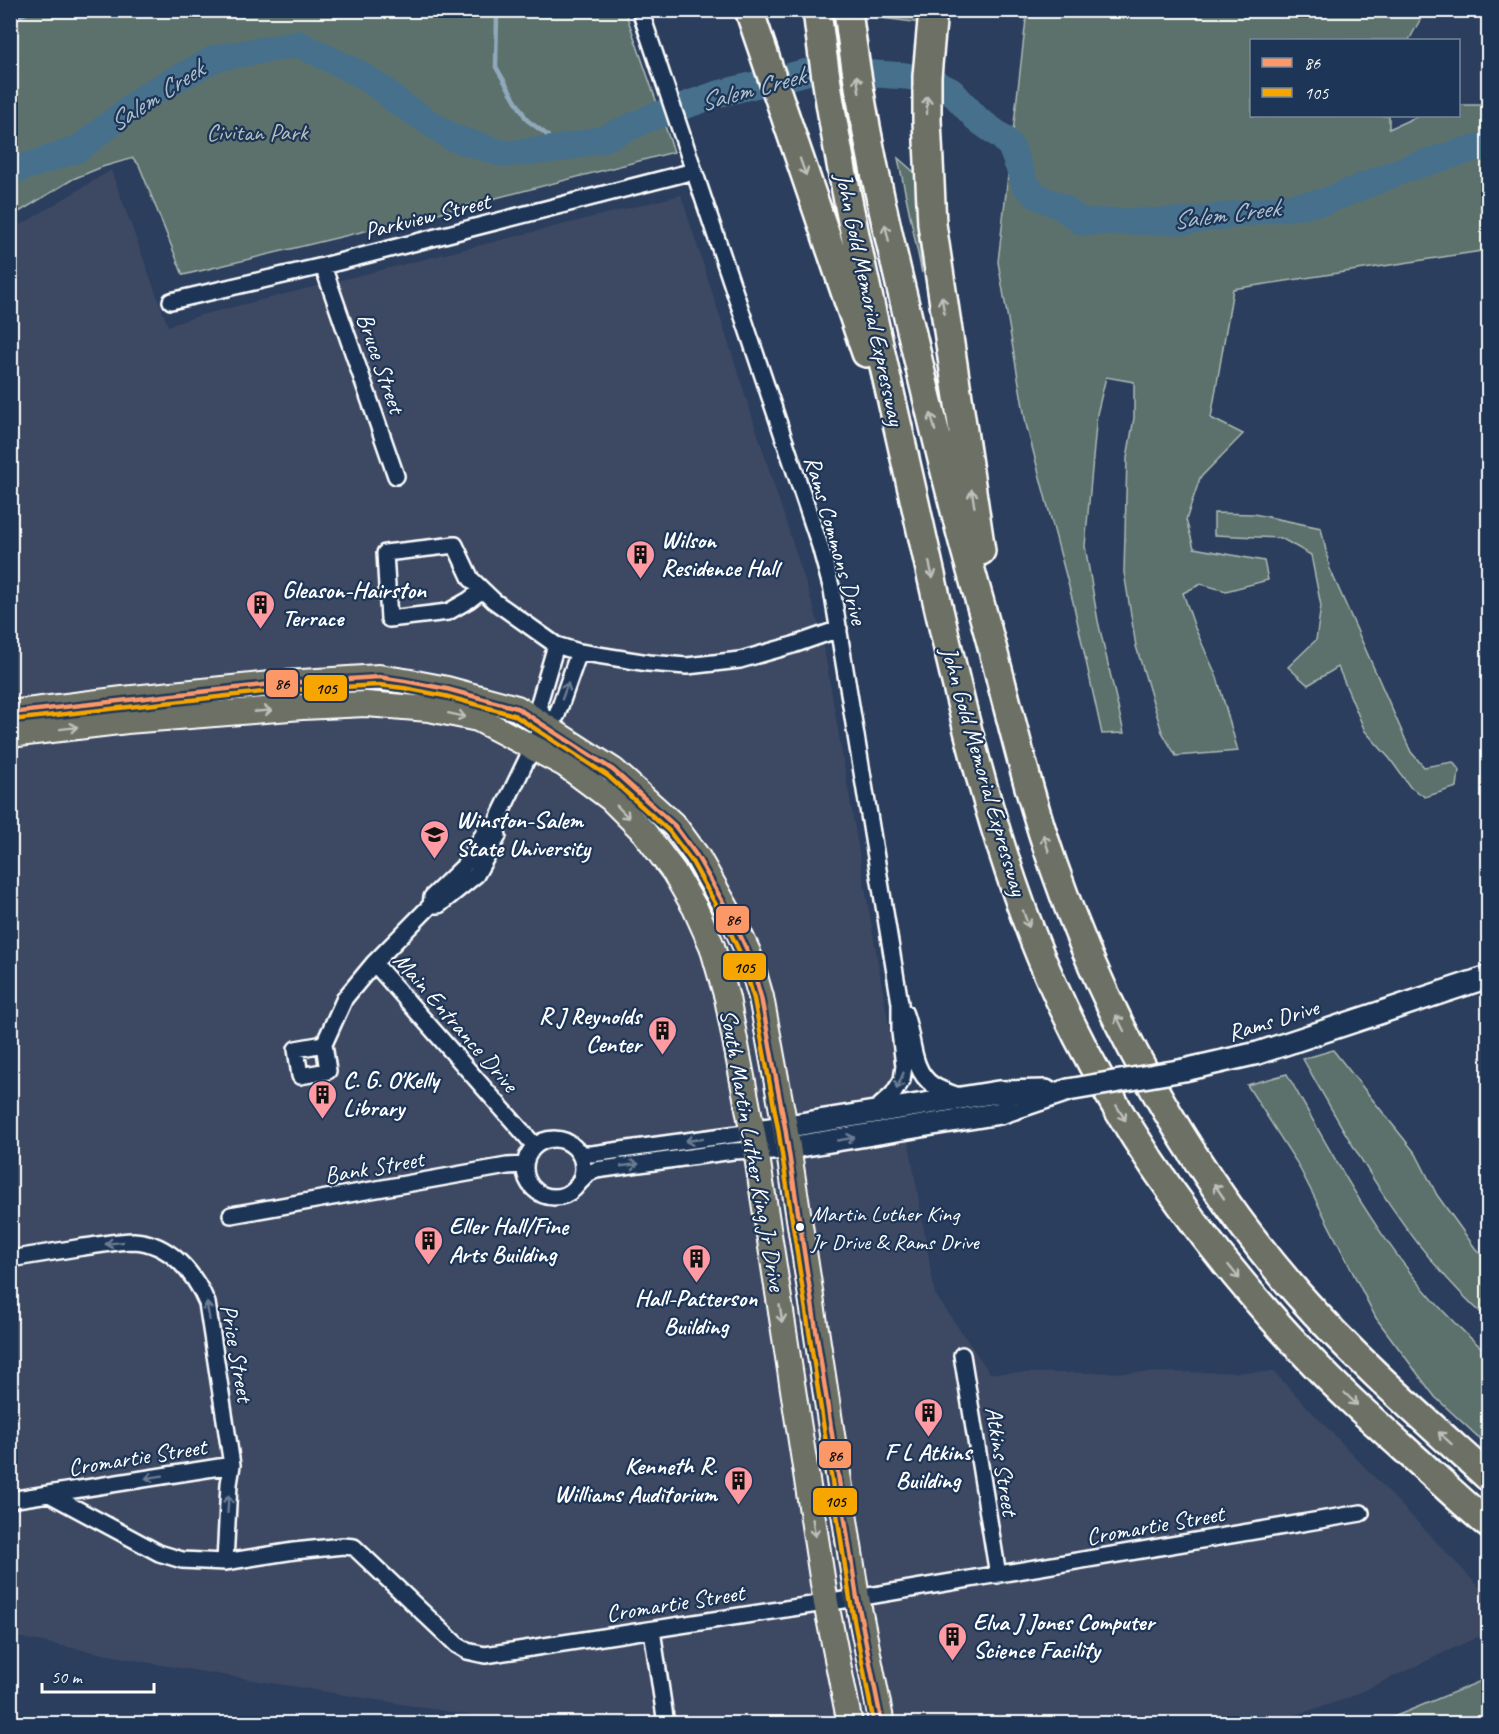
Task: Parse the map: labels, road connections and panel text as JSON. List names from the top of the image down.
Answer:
{
  "streets": {
    "highway": ["John Gold Memorial Expressway"],
    "main road": ["Rams Drive", "South Martin Luther King Jr Drive"],
    "street": [
      "Parkview Street",
      "Bruce Street",
      "Rams Commons Drive",
      "Main Entrance Drive",
      "Bank Street",
      "Price Street",
      "Cromartie Street",
      "Atkins Street"
    ]
  },
  "crossings": [
    ["Parkview Street", "Bruce Street"],
    ["Parkview Street", "Rams Commons Drive"],
    ["Rams Drive", "South Martin Luther King Jr Drive"],
    ["Main Entrance Drive", "South Martin Luther King Jr Drive"],
    ["Main Entrance Drive", "Bank Street"],
    ["South Martin Luther King Jr Drive", "Cromartie Street"],
    ["Price Street", "Cromartie Street"],
    ["Cromartie Street", "Atkins Street"]
  ],
  "water": ["Salem Creek"],
  "parks": ["Civitan Park"],
  "places": {
    "building": [
      "Wilson Residence Hall",
      "Gleason-Hairston Terrace",
      "R J Reynolds Center",
      "C. G. O'Kelly Library",
      "Eller Hall/Fine Arts Building",
      "Hall-Patterson Building",
      "F L Atkins Building",
      "Kenneth R. Williams Auditorium",
      "Elva J Jones Computer Science Facility"
    ],
    "school or university": ["Winston-Salem State University"],
    "other": ["Martin Luther King Jr Drive & Rams Drive"]
  },
  "lines": ["transit line 86", "transit line 105"],
  "legend": ["86", "105"],
  "scale_bar": "50 m"
}
